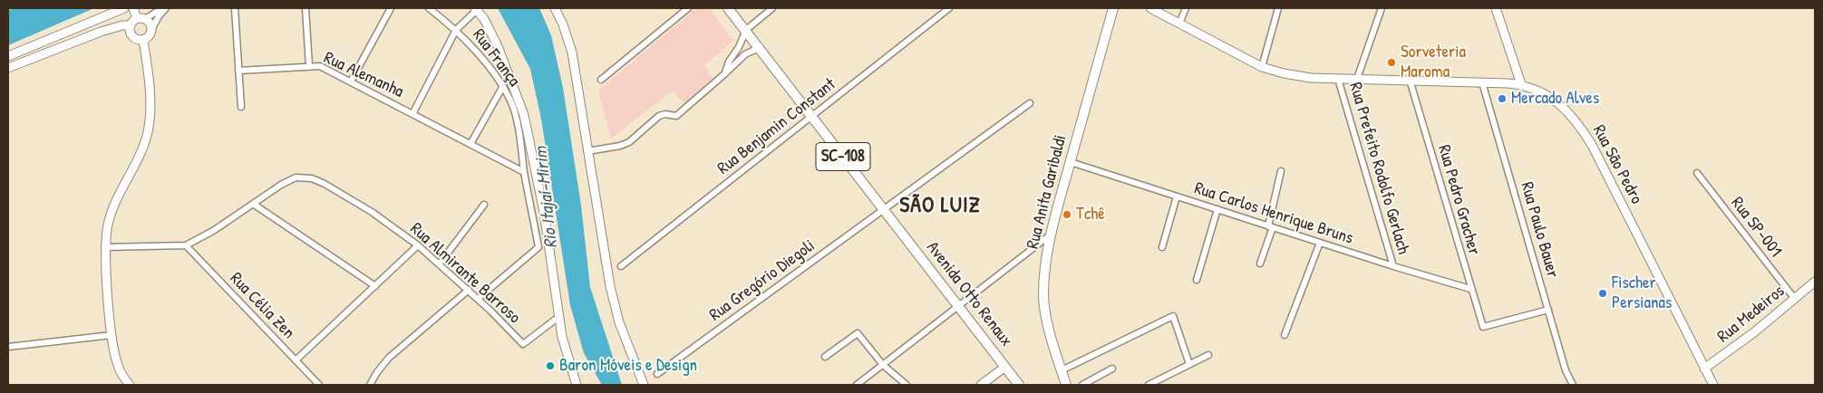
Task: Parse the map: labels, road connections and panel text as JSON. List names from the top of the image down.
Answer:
{
  "streets": {
    "main road": [
      "SC-108",
      "Rua São Pedro",
      "Rua Anita Garibaldi",
      "Avenida Otto Renaux",
      "Rua Medeiros"
    ],
    "street": [
      "Rua França",
      "Rua Alemanha",
      "Rua Benjamin Constant",
      "Rua Prefeito Rodolfo Gerlach",
      "Rua Pedro Gracher",
      "Rua Carlos Henrique Bruns",
      "Rua SP-001",
      "Rua Paulo Bauer",
      "Rua Almirante Barroso",
      "Rua Gregório Diegoli",
      "Rua Célia Zen"
    ]
  },
  "crossings": [
    ["Rua França", "Rua Alemanha"],
    ["Rua França", "Rua Almirante Barroso"],
    ["Rua Benjamin Constant", "Avenida Otto Renaux"],
    ["Rua São Pedro", "Rua Prefeito Rodolfo Gerlach"],
    ["Rua São Pedro", "Rua Pedro Gracher"],
    ["Rua São Pedro", "Rua Paulo Bauer"],
    ["Rua São Pedro", "Rua Medeiros"],
    ["Rua Prefeito Rodolfo Gerlach", "Rua Carlos Henrique Bruns"],
    ["Rua Anita Garibaldi", "Rua Carlos Henrique Bruns"],
    ["Rua Pedro Gracher", "Rua Carlos Henrique Bruns"],
    ["Rua Pedro Gracher", "Rua Paulo Bauer"],
    ["Rua SP-001", "Rua Medeiros"],
    ["Rua Almirante Barroso", "Rua Célia Zen"],
    ["Rua Gregório Diegoli", "Avenida Otto Renaux"]
  ],
  "districts": ["SÃO LUIZ"],
  "water": ["Rio Itajaí-Mirim"],
  "places": [
    "Sorveteria Maroma",
    "Mercado Alves",
    "Tchê",
    "Fischer Persianas",
    "Baron Móveis e Design"
  ]
}
